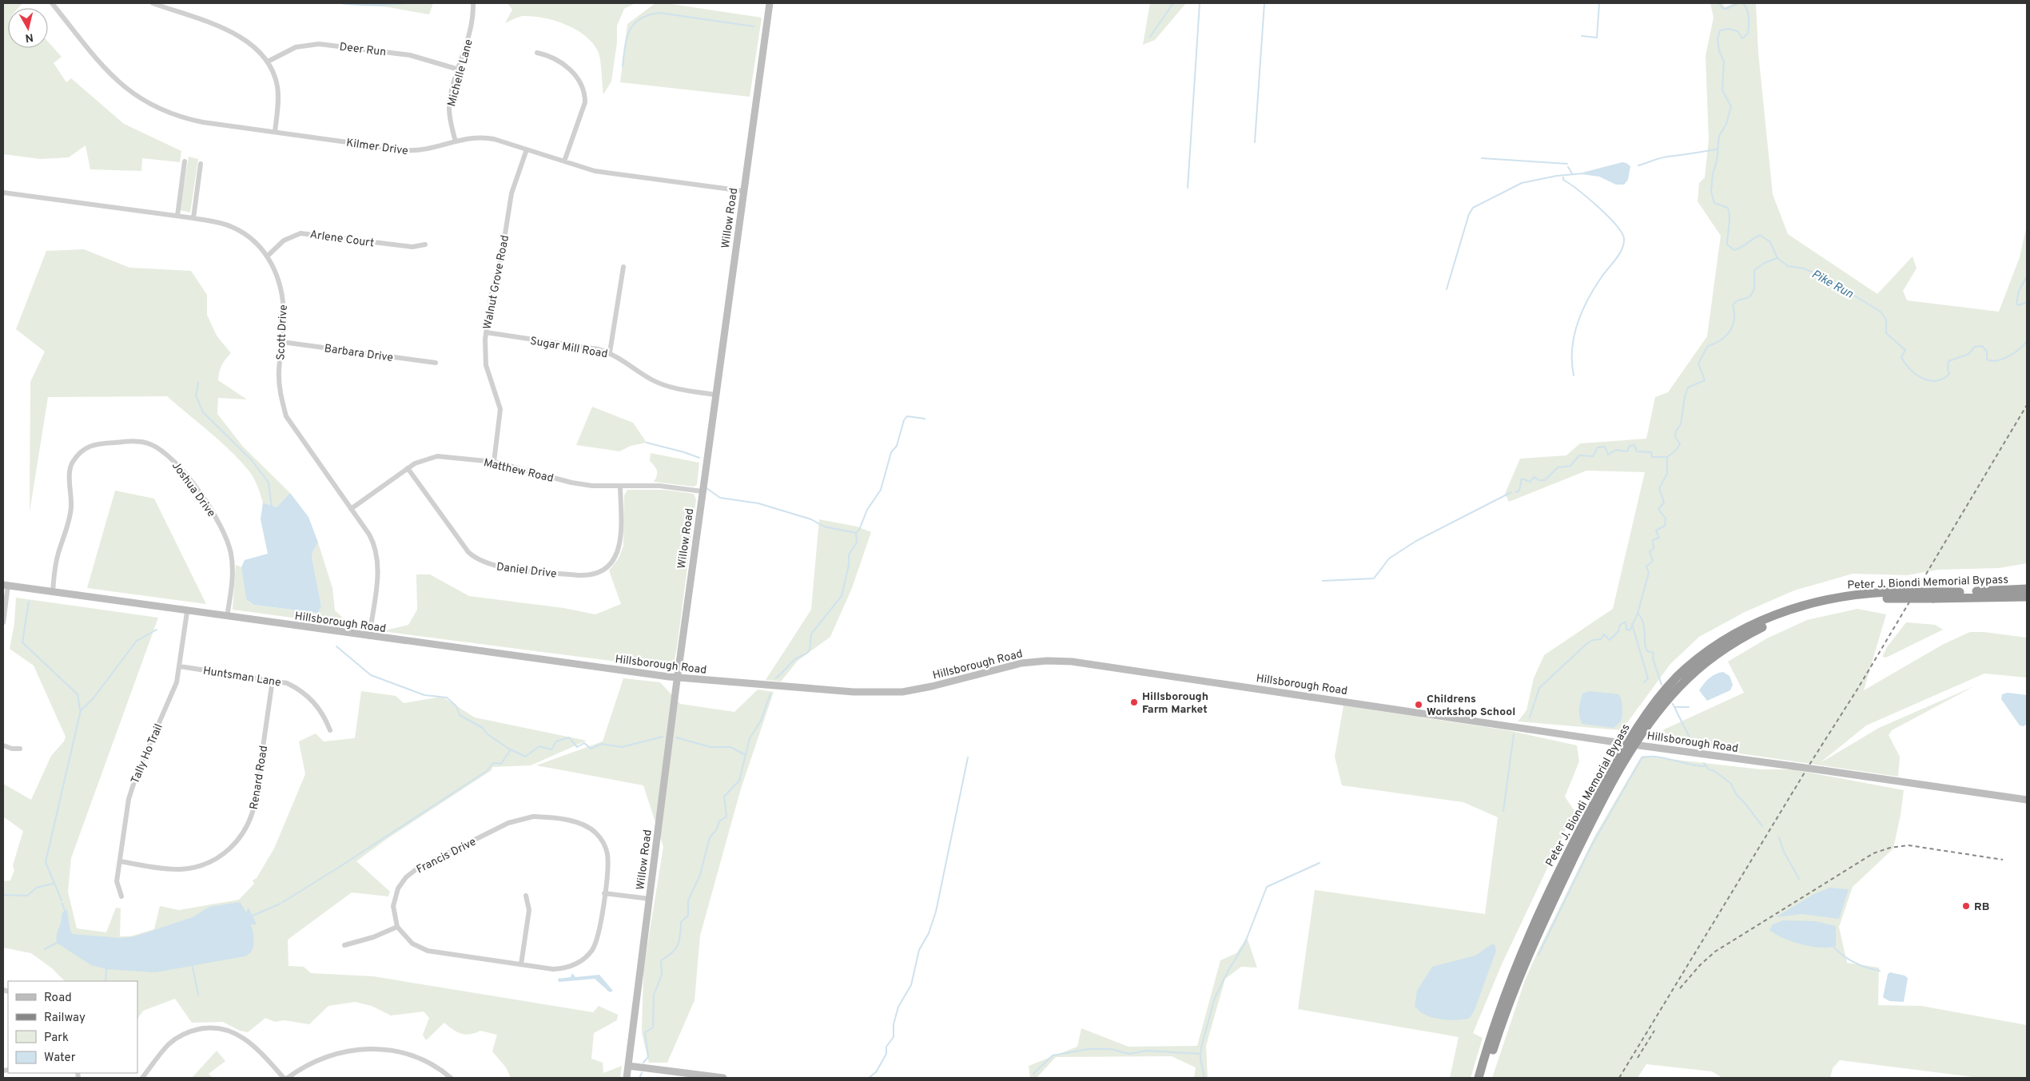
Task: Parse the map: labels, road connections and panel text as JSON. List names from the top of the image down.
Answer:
{
  "streets": {
    "highway": ["Peter J. Biondi Memorial Bypass"],
    "street": [
      "Deer Run",
      "Michelle Lane",
      "Kilmer Drive",
      "Willow Road",
      "Arlene Court",
      "Walnut Grove Road",
      "Scott Drive",
      "Sugar Mill Road",
      "Barbara Drive",
      "Matthew Road",
      "Joshua Drive",
      "Daniel Drive",
      "Hillsborough Road",
      "Huntsman Lane",
      "Tally Ho Trail",
      "Renard Road",
      "Francis Drive"
    ]
  },
  "crossings": [
    ["Deer Run", "Michelle Lane"],
    ["Michelle Lane", "Kilmer Drive"],
    ["Kilmer Drive", "Willow Road"],
    ["Kilmer Drive", "Walnut Grove Road"],
    ["Willow Road", "Sugar Mill Road"],
    ["Willow Road", "Matthew Road"],
    ["Willow Road", "Hillsborough Road"],
    ["Arlene Court", "Scott Drive"],
    ["Walnut Grove Road", "Sugar Mill Road"],
    ["Walnut Grove Road", "Matthew Road"],
    ["Scott Drive", "Barbara Drive"],
    ["Scott Drive", "Matthew Road"],
    ["Scott Drive", "Hillsborough Road"],
    ["Matthew Road", "Daniel Drive"],
    ["Joshua Drive", "Hillsborough Road"],
    ["Peter J. Biondi Memorial Bypass", "Hillsborough Road"],
    ["Hillsborough Road", "Tally Ho Trail"],
    ["Huntsman Lane", "Tally Ho Trail"],
    ["Huntsman Lane", "Renard Road"],
    ["Tally Ho Trail", "Renard Road"]
  ],
  "water": ["Pike Run"],
  "places": ["Hillsborough Farm Market", "Childrens Workshop School", "RB"],
  "legend": [
    "Road",
    "Railway",
    "Park",
    "Water"
  ],
  "north": "bottom"
}
